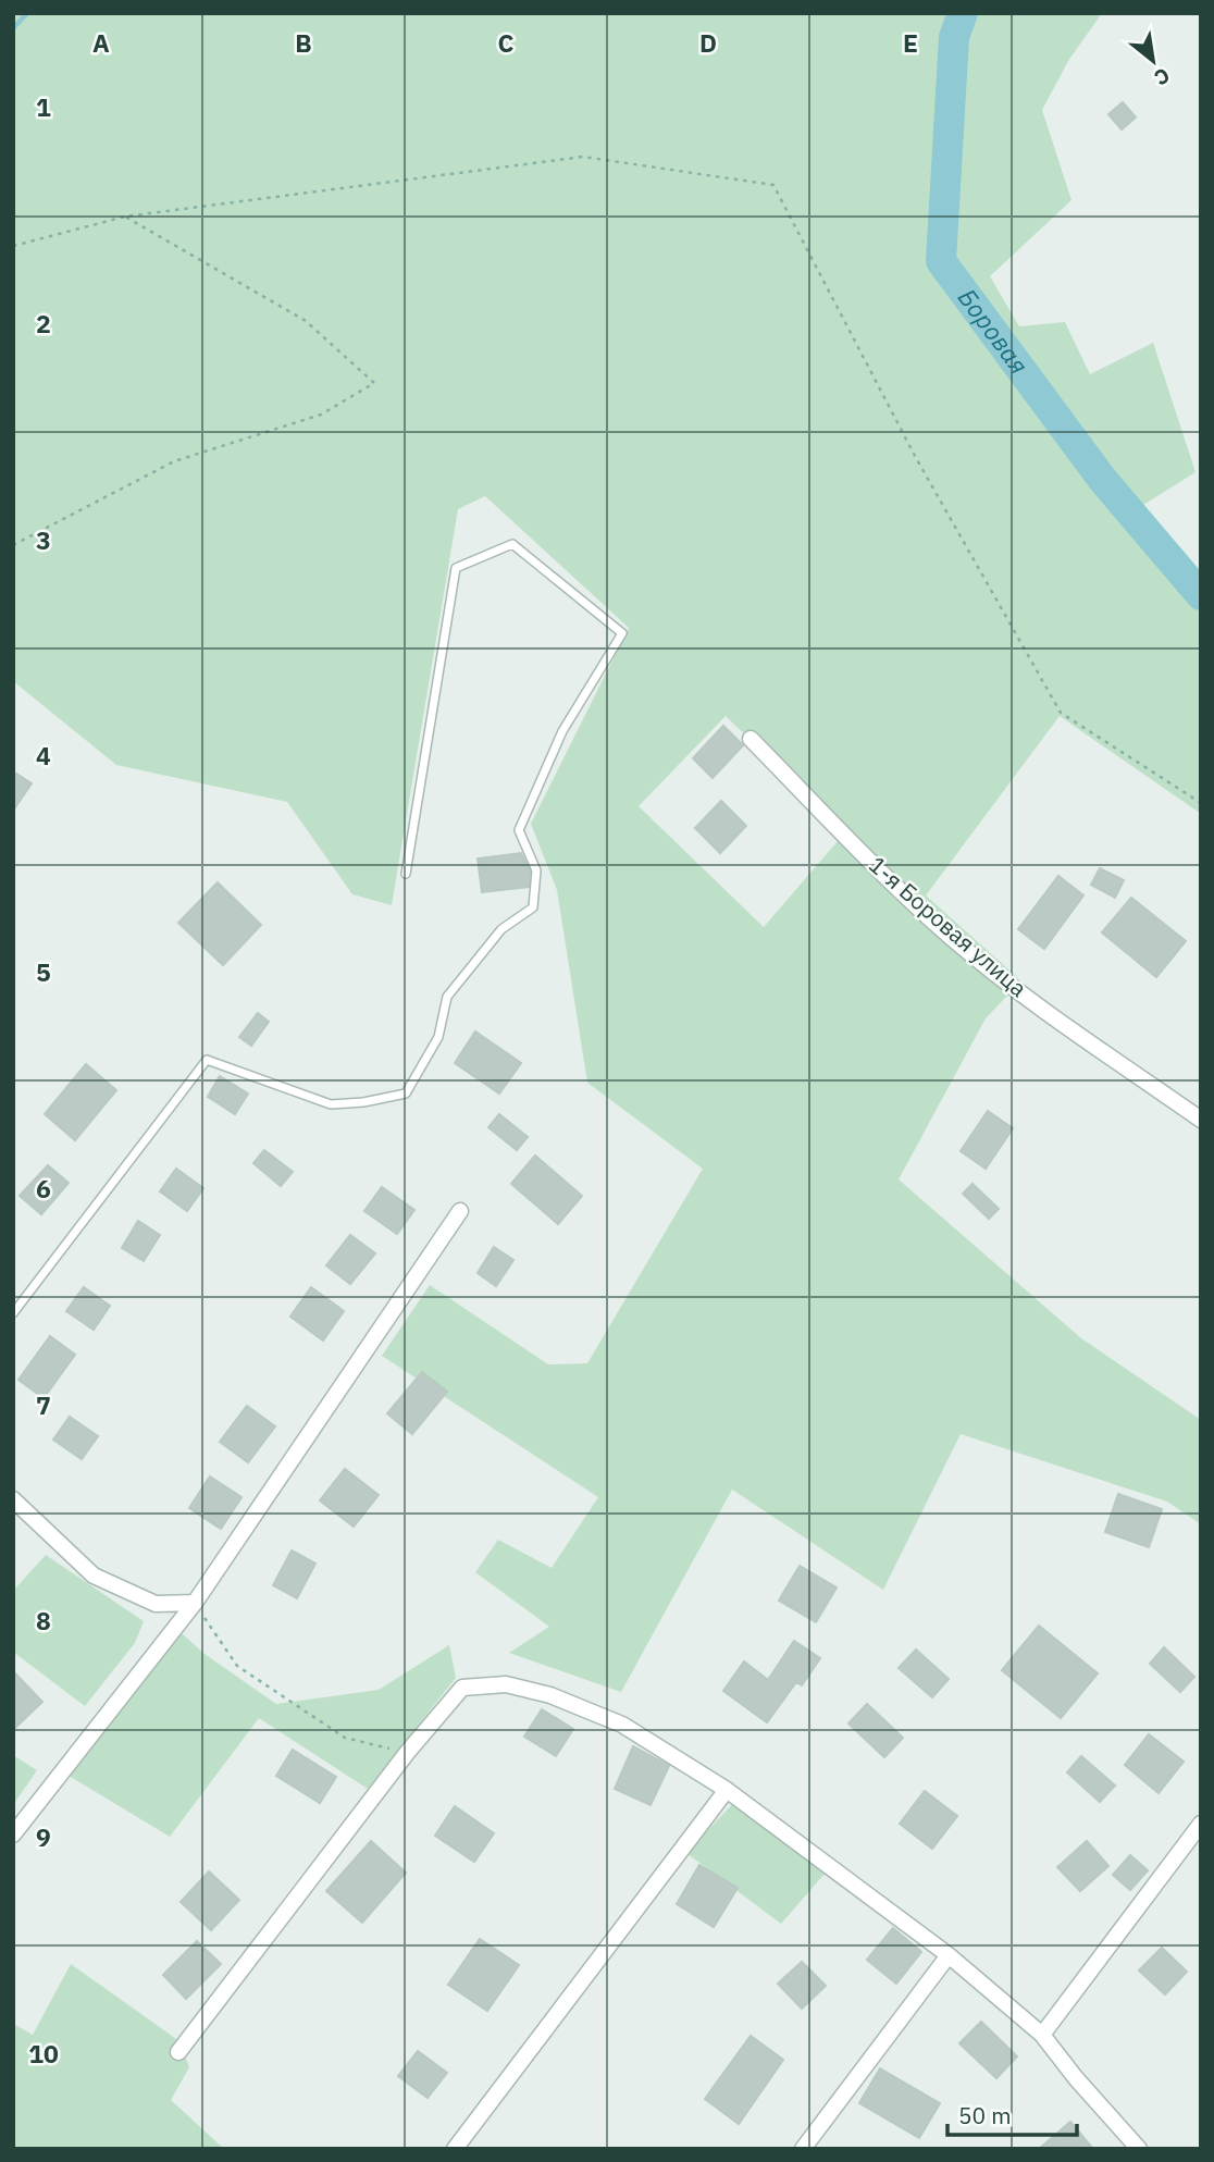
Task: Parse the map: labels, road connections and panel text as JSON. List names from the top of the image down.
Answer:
{
  "streets": {
    "street": ["1-я Боровая улица"]
  },
  "water": ["Боровая"],
  "scale_bar": "50 m",
  "north": "bottom right",
  "grid": {
    "columns": [
      "A",
      "B",
      "C",
      "D",
      "E"
    ],
    "rows": [
      "1",
      "2",
      "3",
      "4",
      "5",
      "6",
      "7",
      "8",
      "9",
      "10"
    ]
  }
}
